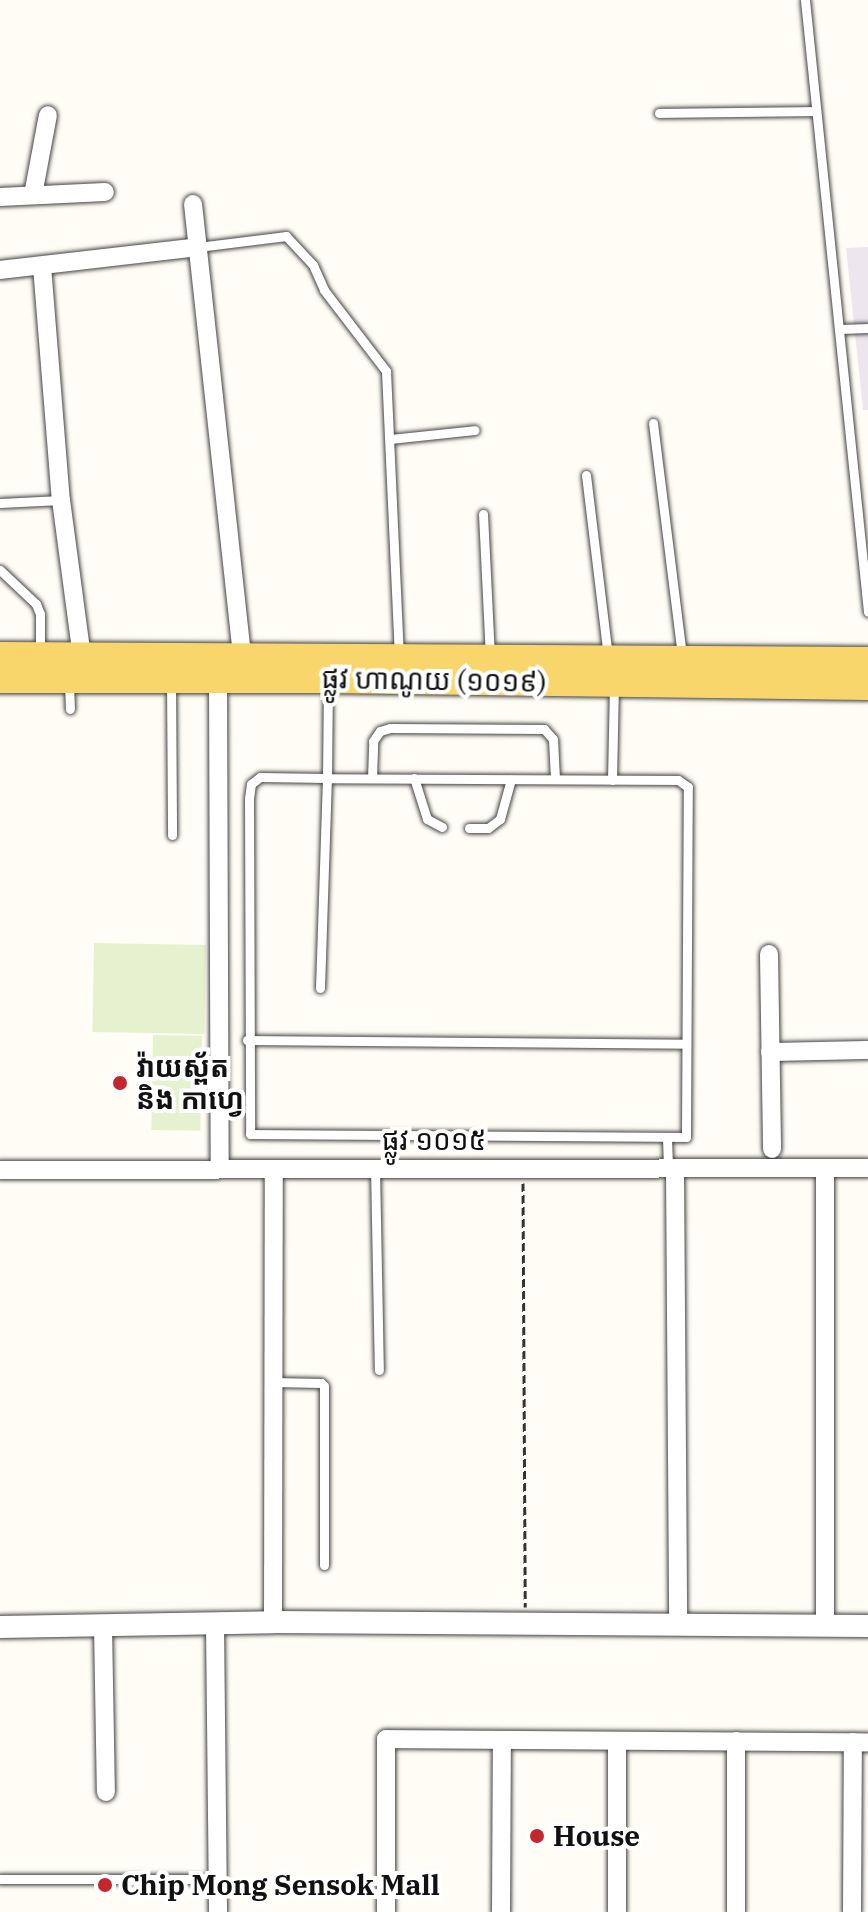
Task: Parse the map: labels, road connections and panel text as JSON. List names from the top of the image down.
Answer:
{
  "streets": {
    "main road": ["ផ្លូវ ហាណូយ (១០១៩)"],
    "street": ["ផ្លូវ ១០១៥"]
  },
  "places": ["វ៉ាយស្ព័ត និង កាហ្វេ", "House", "Chip Mong Sensok Mall"]
}
